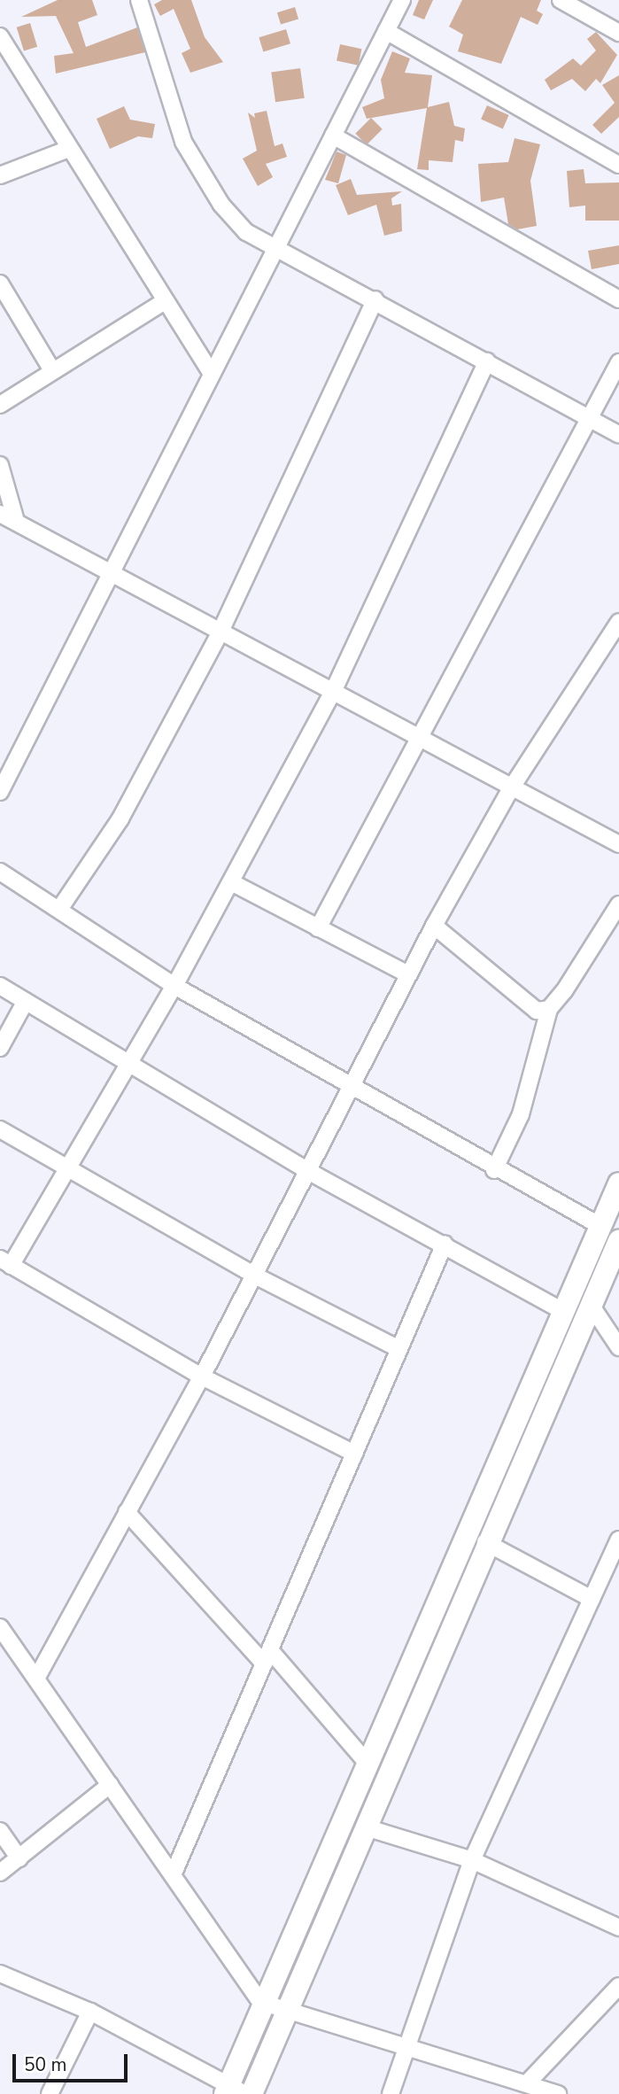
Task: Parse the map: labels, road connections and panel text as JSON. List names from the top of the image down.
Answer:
{
  "scale_bar": "50 m"
}
